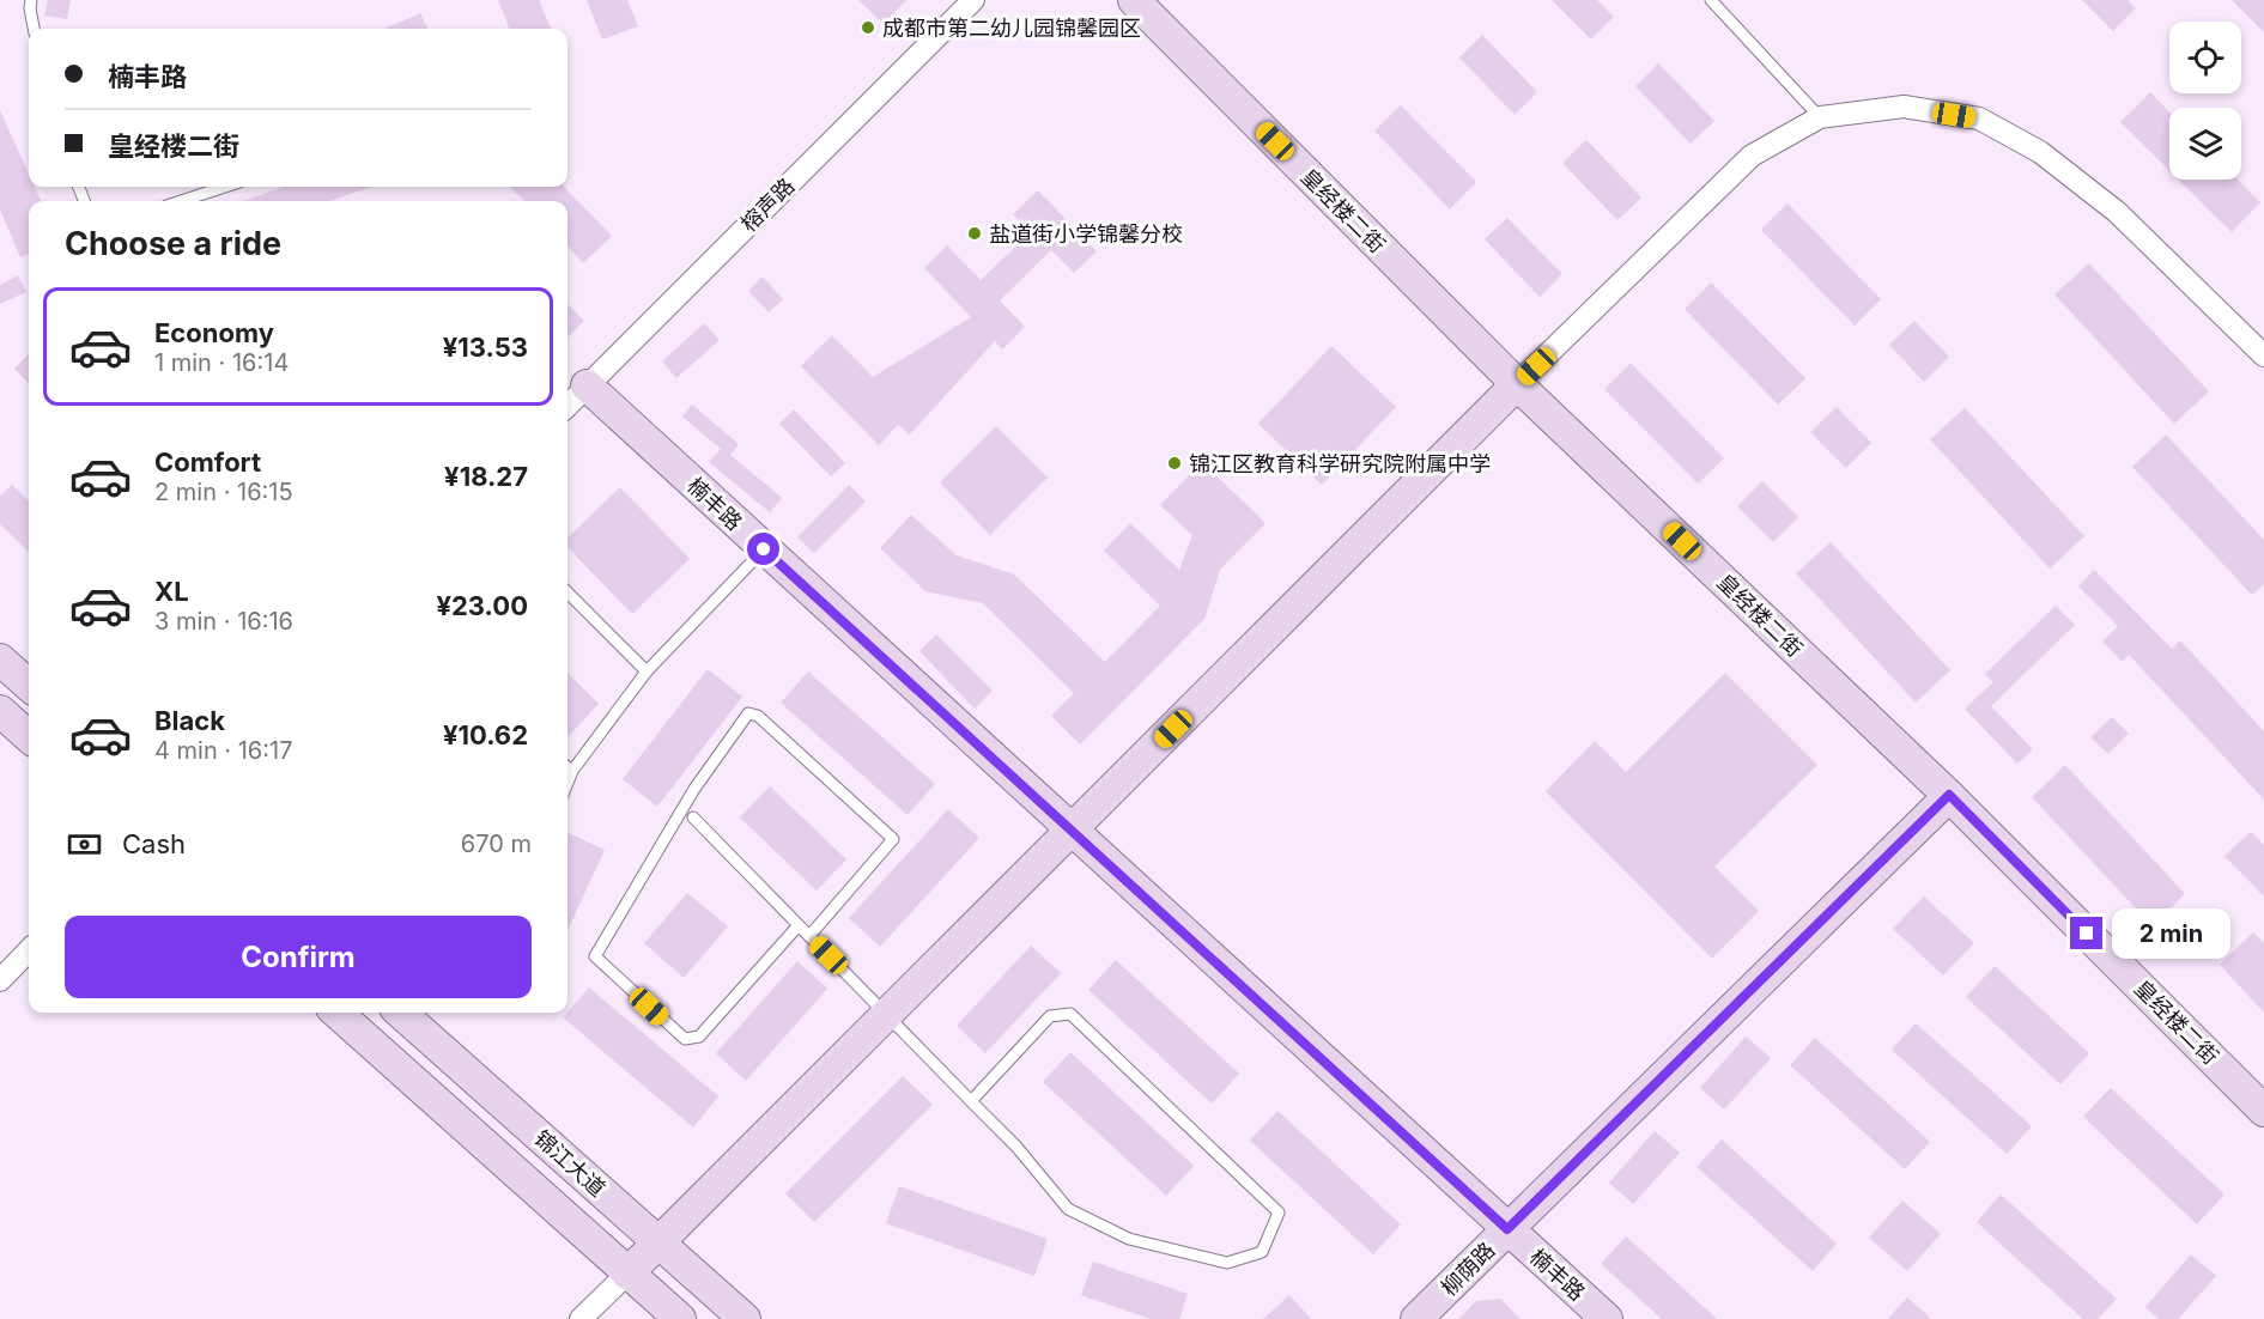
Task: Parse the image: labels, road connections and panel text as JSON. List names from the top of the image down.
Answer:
{
  "streets": {
    "street": [
      "榕声路",
      "皇经楼二街",
      "楠丰路",
      "锦江大道",
      "柳荫路"
    ]
  },
  "crossings": [
    ["榕声路", "楠丰路"],
    ["皇经楼二街", "柳荫路"],
    ["楠丰路", "柳荫路"]
  ],
  "places": ["成都市第二幼儿园锦馨园区", "盐道街小学锦馨分校", "锦江区教育科学研究院附属中学"],
  "page": {
    "banner": ["楠丰路", "皇经楼二街"],
    "heading": "Choose a ride",
    "list": [
      {
        "name": "Economy",
        "note": "1 min · 16:14",
        "value": "¥13.53"
      },
      {
        "name": "Comfort",
        "note": "2 min · 16:15",
        "value": "¥18.27"
      },
      {
        "name": "XL",
        "note": "3 min · 16:16",
        "value": "¥23.00"
      },
      {
        "name": "Black",
        "note": "4 min · 16:17",
        "value": "¥10.62"
      }
    ],
    "pay": ["Cash", "670 m"],
    "buttons": "Confirm",
    "bubble": "2 min"
  }
}
